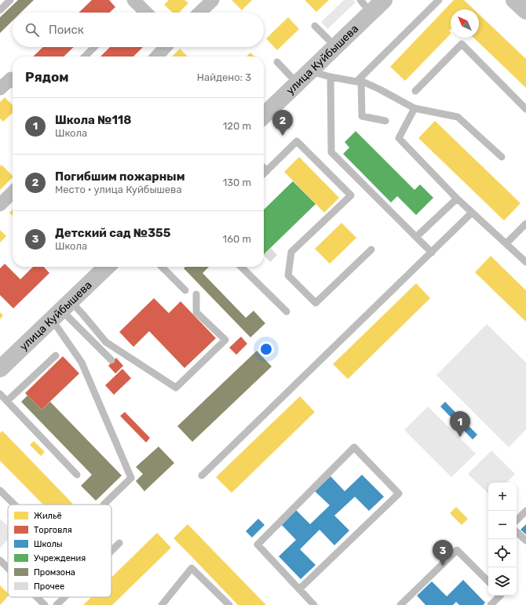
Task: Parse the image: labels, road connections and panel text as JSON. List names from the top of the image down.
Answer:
{
  "streets": {
    "main road": ["улица Куйбышева"]
  },
  "legend": [
    "Жильё",
    "Торговля",
    "Школы",
    "Учреждения",
    "Промзона",
    "Прочее"
  ],
  "north": "top left",
  "page": {
    "search": "Поиск",
    "heading": ["Рядом", "Найдено: 3"],
    "list": [
      {
        "mark": "1",
        "name": "Школа №118",
        "note": "Школа",
        "value": "120 m"
      },
      {
        "mark": "2",
        "name": "Погибшим пожарным",
        "note": "Место · улица Куйбышева",
        "value": "130 m"
      },
      {
        "mark": "3",
        "name": "Детский сад №355",
        "note": "Школа",
        "value": "160 m"
      }
    ],
    "pins": ["2", "1", "3"],
    "map_buttons": ["+", "−"]
  }
}
